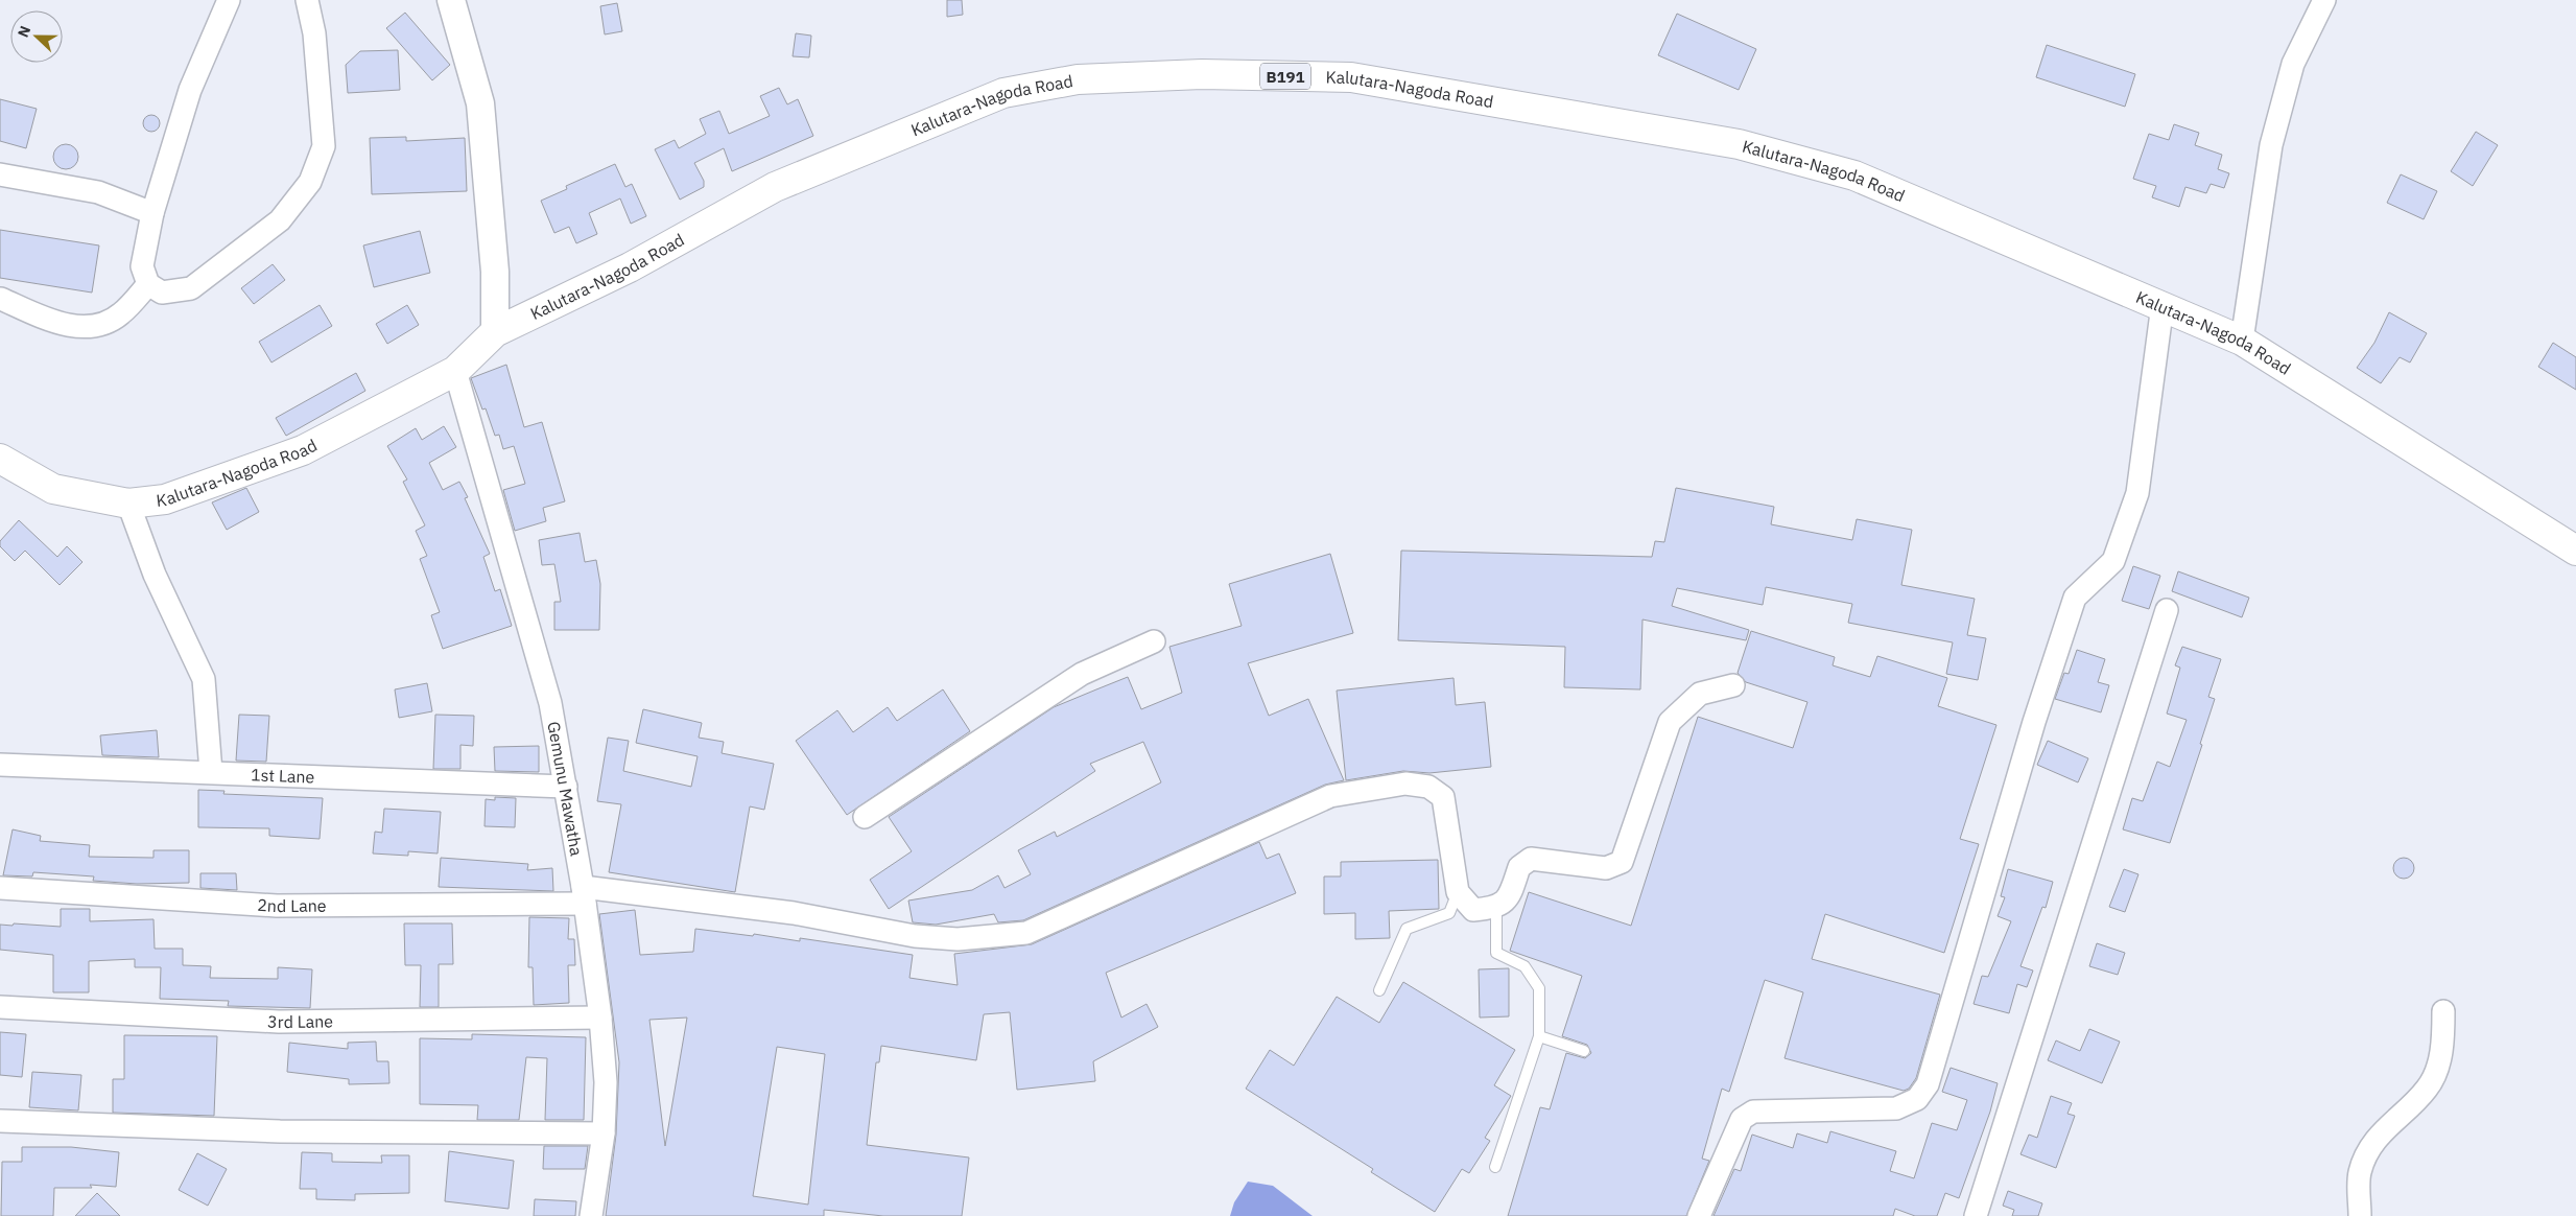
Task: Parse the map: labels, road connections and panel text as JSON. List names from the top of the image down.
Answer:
{
  "streets": {
    "main road": ["B191", "Kalutara-Nagoda Road"],
    "street": [
      "1st Lane",
      "Gemunu Mawatha",
      "2nd Lane",
      "3rd Lane"
    ]
  },
  "crossings": [
    ["Kalutara-Nagoda Road", "Gemunu Mawatha"],
    ["1st Lane", "Gemunu Mawatha"],
    ["Gemunu Mawatha", "2nd Lane"],
    ["Gemunu Mawatha", "3rd Lane"]
  ],
  "north": "left"
}
